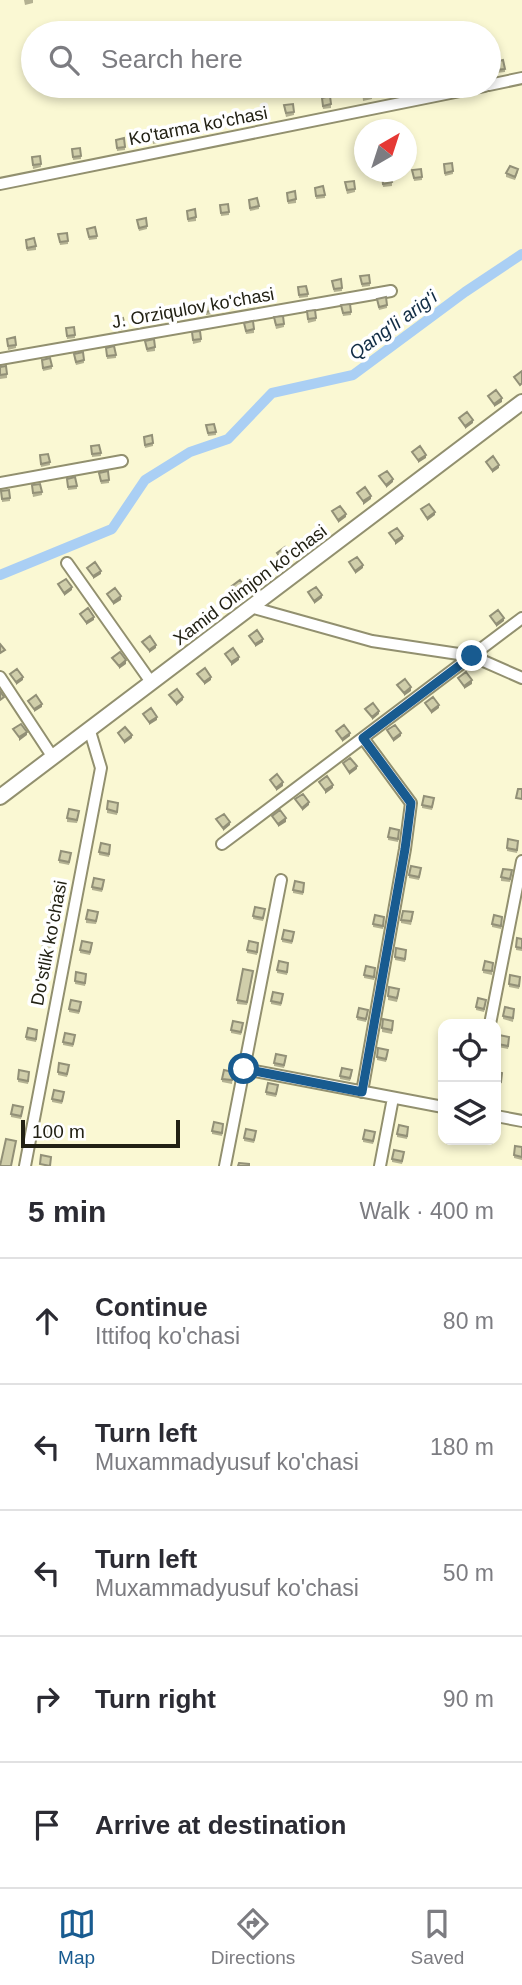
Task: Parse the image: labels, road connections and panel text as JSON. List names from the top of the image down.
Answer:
{
  "streets": {
    "main road": ["Xamid Olimjon ko'chasi"],
    "street": ["Ko'tarma ko'chasi", "J. Orziqulov ko'chasi", "Do'stlik ko'chasi"]
  },
  "crossings": [
    ["Xamid Olimjon ko'chasi", "Do'stlik ko'chasi"]
  ],
  "water": ["Qang'li arig'i"],
  "scale_bar": "100 m",
  "north": "top right",
  "page": {
    "search": "Search here",
    "scale": "100 m",
    "heading": ["5 min", "Walk · 400 m"],
    "list": [
      ["Continue", "Ittifoq ko'chasi", "80 m"],
      ["Turn left", "Muxammadyusuf ko'chasi", "180 m"],
      ["Turn left", "Muxammadyusuf ko'chasi", "50 m"],
      ["Turn right", "90 m"],
      "Arrive at destination"
    ],
    "nav": ["Map", "Directions", "Saved"]
  }
}
